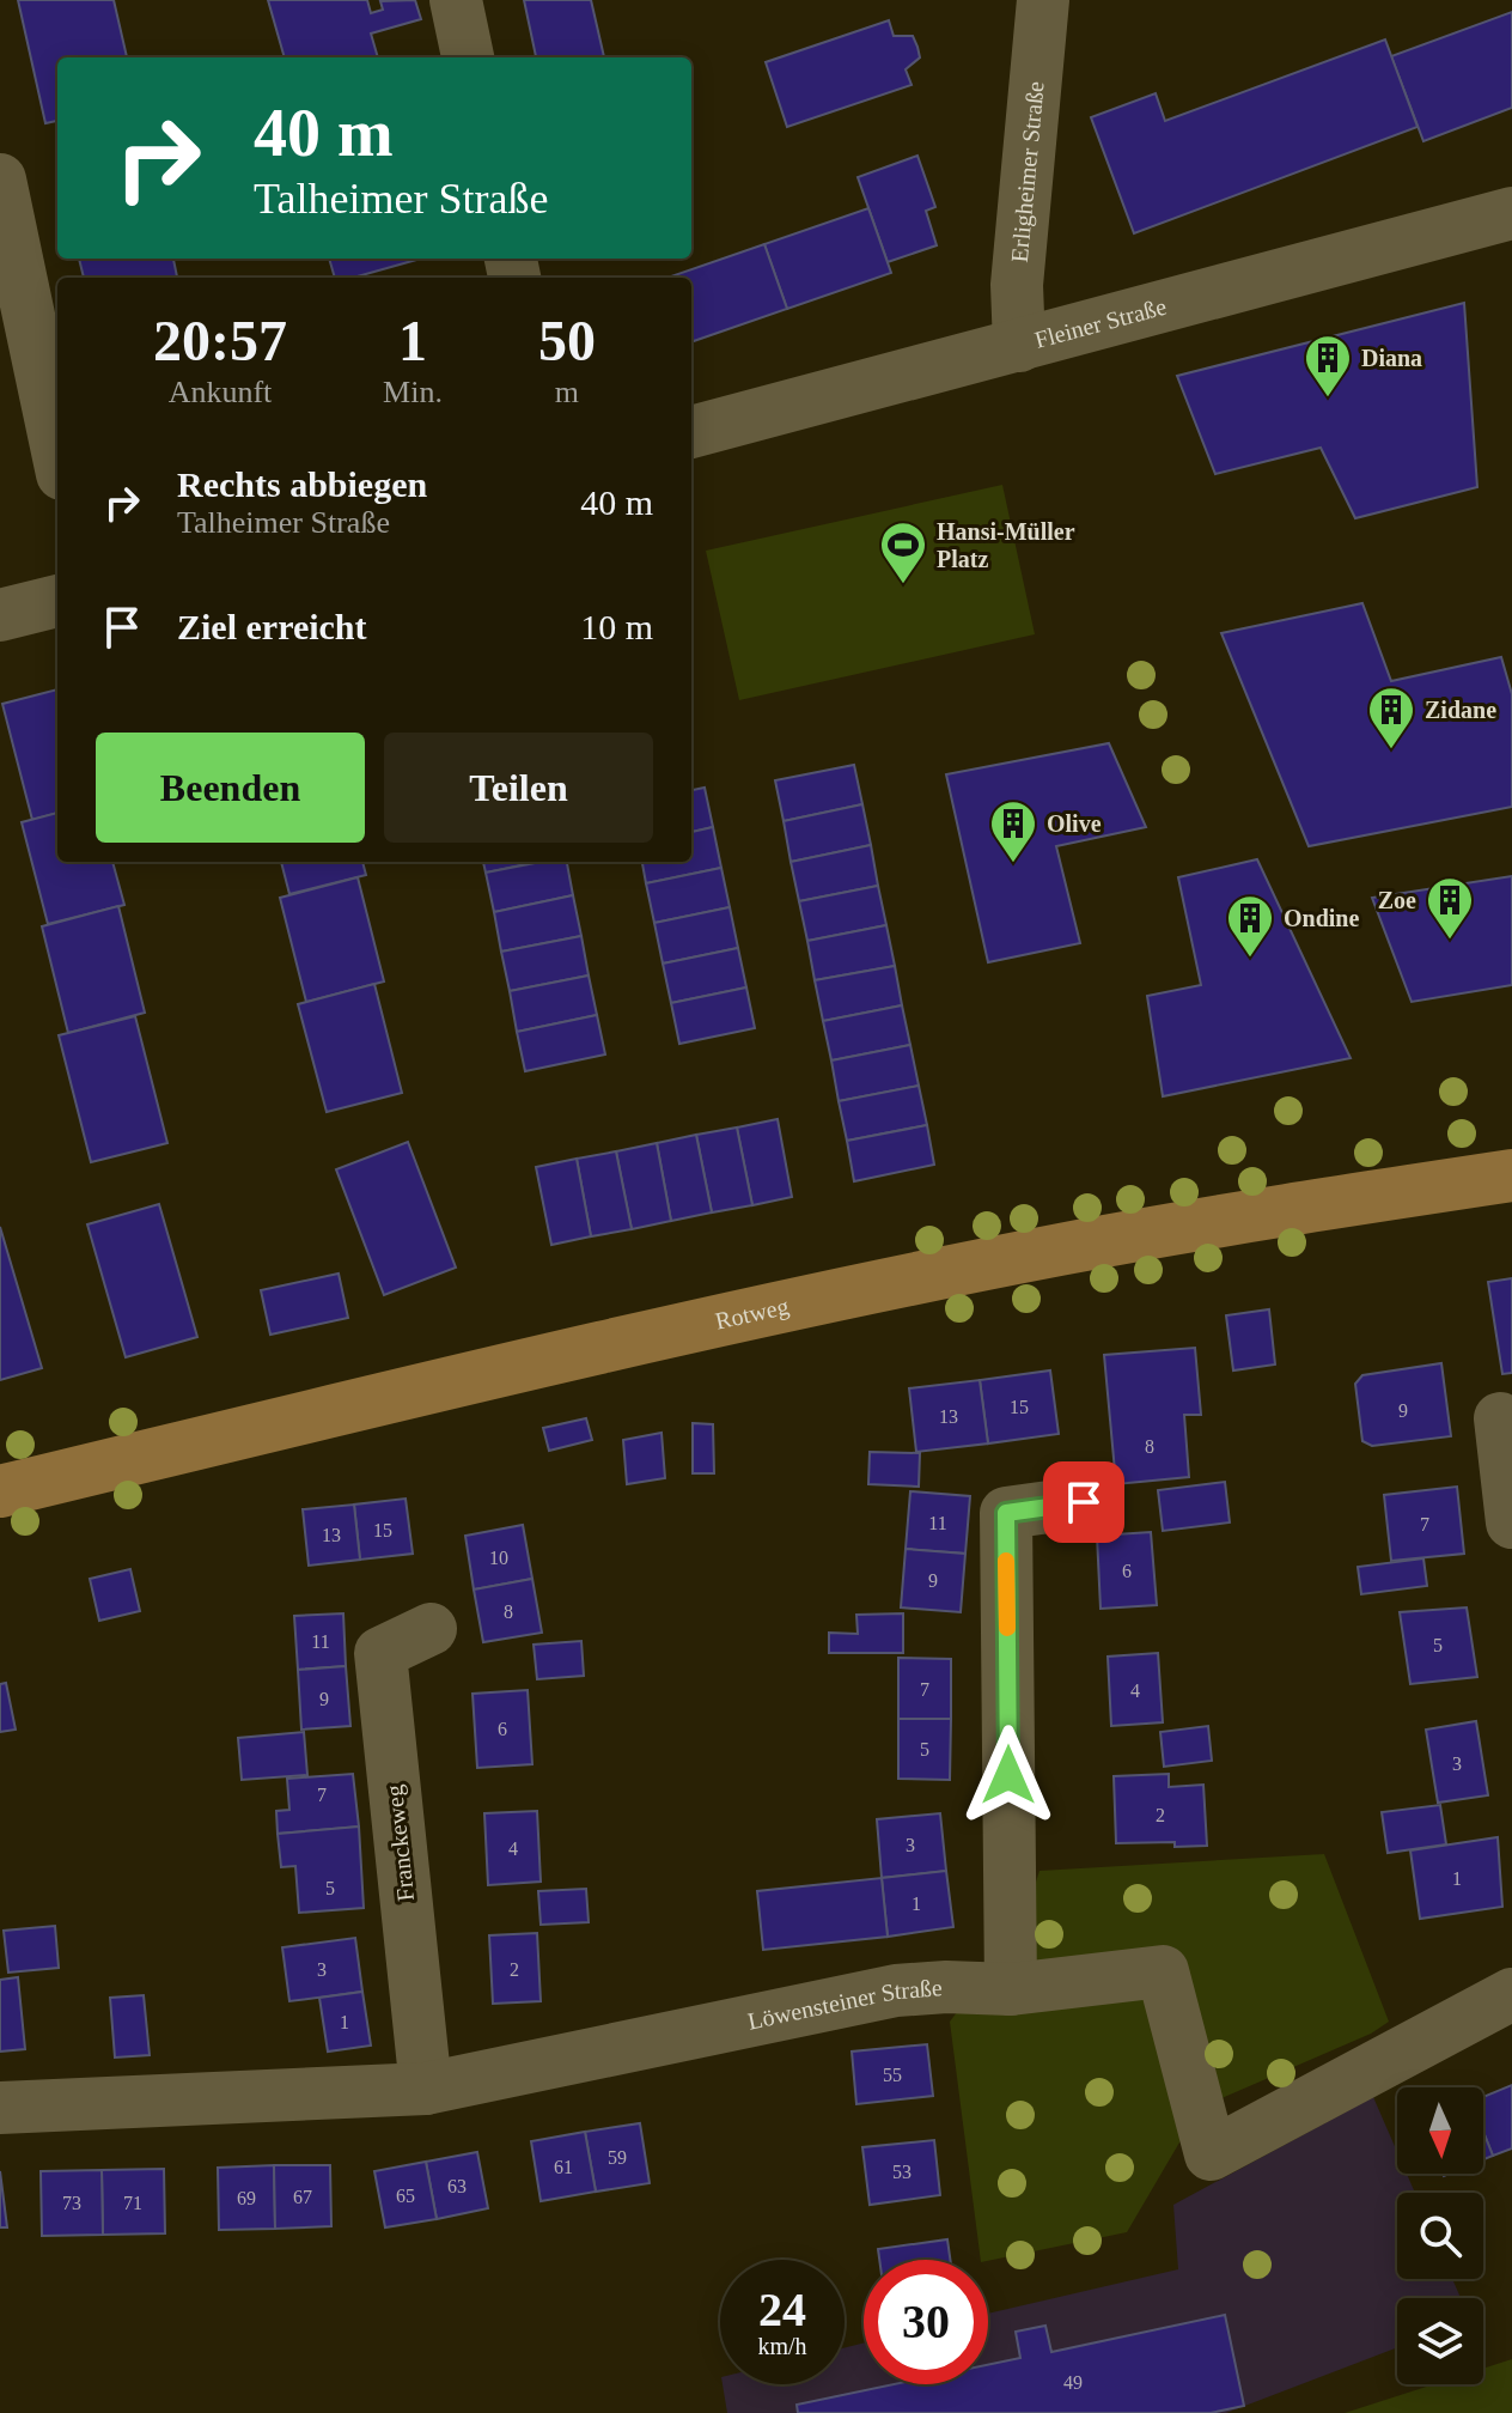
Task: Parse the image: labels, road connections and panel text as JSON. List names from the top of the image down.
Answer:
{
  "streets": {
    "main road": ["Rotweg"],
    "street": [
      "Erligheimer Straße",
      "Fleiner Straße",
      "Franckeweg",
      "Löwensteiner Straße"
    ]
  },
  "crossings": [
    ["Erligheimer Straße", "Fleiner Straße"],
    ["Franckeweg", "Löwensteiner Straße"]
  ],
  "places": {
    "building": [
      "Diana",
      "Zidane",
      "Olive",
      "Zoe",
      "Ondine"
    ],
    "sports": ["Hansi-Müller Platz"]
  },
  "house_numbers": [
    "15",
    "9",
    "13",
    "8",
    "11",
    "7",
    "15",
    "13",
    "10",
    "6",
    "9",
    "8",
    "11",
    "5",
    "7",
    "4",
    "9",
    "6",
    "5",
    "3",
    "7",
    "2",
    "3",
    "4",
    "1",
    "5",
    "1",
    "3",
    "2",
    "1",
    "55",
    "59",
    "61",
    "53",
    "63",
    "65",
    "67",
    "69",
    "73",
    "71",
    "49"
  ],
  "north": "bottom",
  "page": {
    "turn": ["40 m", "Talheimer Straße"],
    "eta": [
      "20:57",
      "Ankunft",
      "1",
      "Min.",
      "50",
      "m"
    ],
    "list": [
      {
        "name": "Rechts abbiegen",
        "note": "Talheimer Straße",
        "value": "40 m"
      },
      {
        "name": "Ziel erreicht",
        "value": "10 m"
      }
    ],
    "buttons": ["Beenden", "Teilen"],
    "speed": "24 km/h",
    "limit": "30"
  }
}
